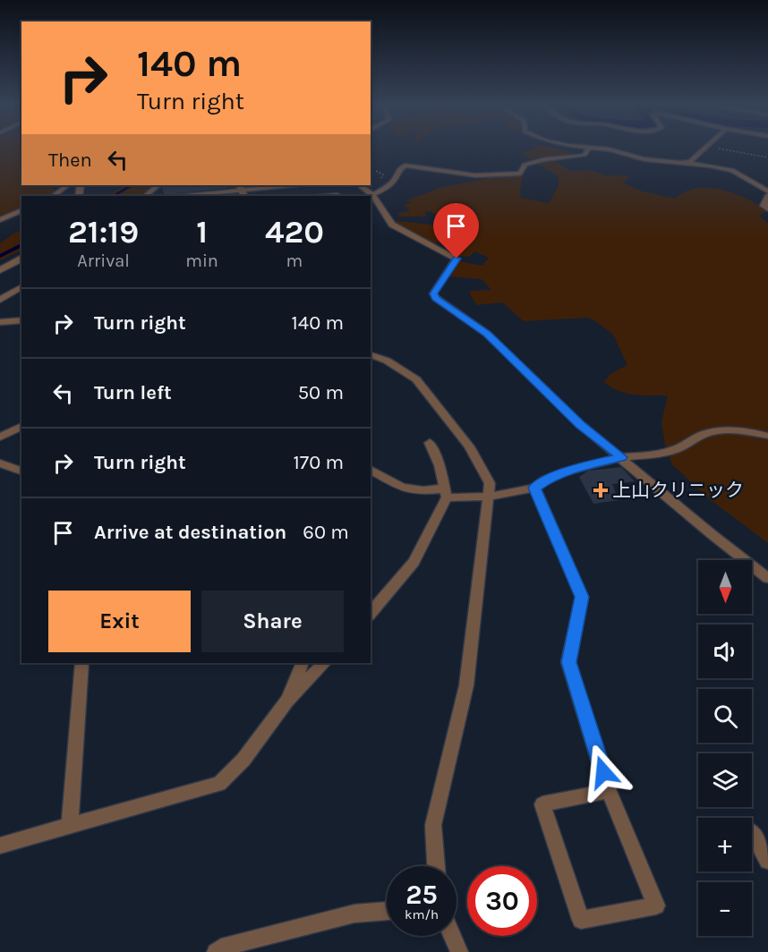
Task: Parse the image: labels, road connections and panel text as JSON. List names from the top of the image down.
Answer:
{
  "places": {
    "health": ["上山クリニック"]
  },
  "north": "bottom",
  "page": {
    "turn": ["140 m", "Turn right"],
    "then": "Then",
    "eta": [
      "21:19",
      "Arrival",
      "1",
      "min",
      "420",
      "m"
    ],
    "list": [
      {
        "name": "Turn right",
        "value": "140 m"
      },
      {
        "name": "Turn left",
        "value": "50 m"
      },
      {
        "name": "Turn right",
        "value": "170 m"
      },
      {
        "name": "Arrive at destination",
        "value": "60 m"
      }
    ],
    "map_buttons": ["+", "−"],
    "buttons": ["Exit", "Share"],
    "speed": "25 km/h",
    "limit": "30"
  }
}
